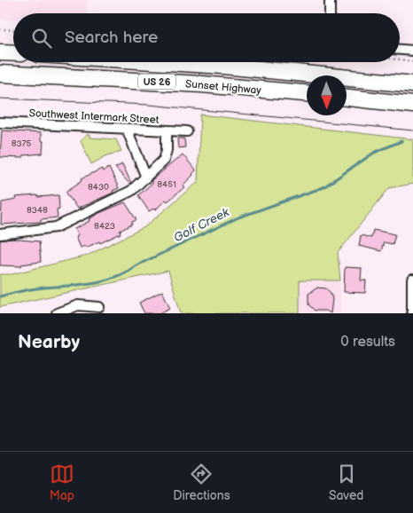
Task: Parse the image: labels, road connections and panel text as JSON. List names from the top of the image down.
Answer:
{
  "streets": {
    "highway": ["US 26", "Sunset Highway"],
    "street": ["Southwest Intermark Street"]
  },
  "water": ["Golf Creek"],
  "house_numbers": [
    "8375",
    "8451",
    "8430",
    "8348",
    "8423"
  ],
  "north": "bottom",
  "page": {
    "search": "Search here",
    "heading": ["Nearby", "0 results"],
    "nav": ["Map", "Directions", "Saved"]
  }
}
